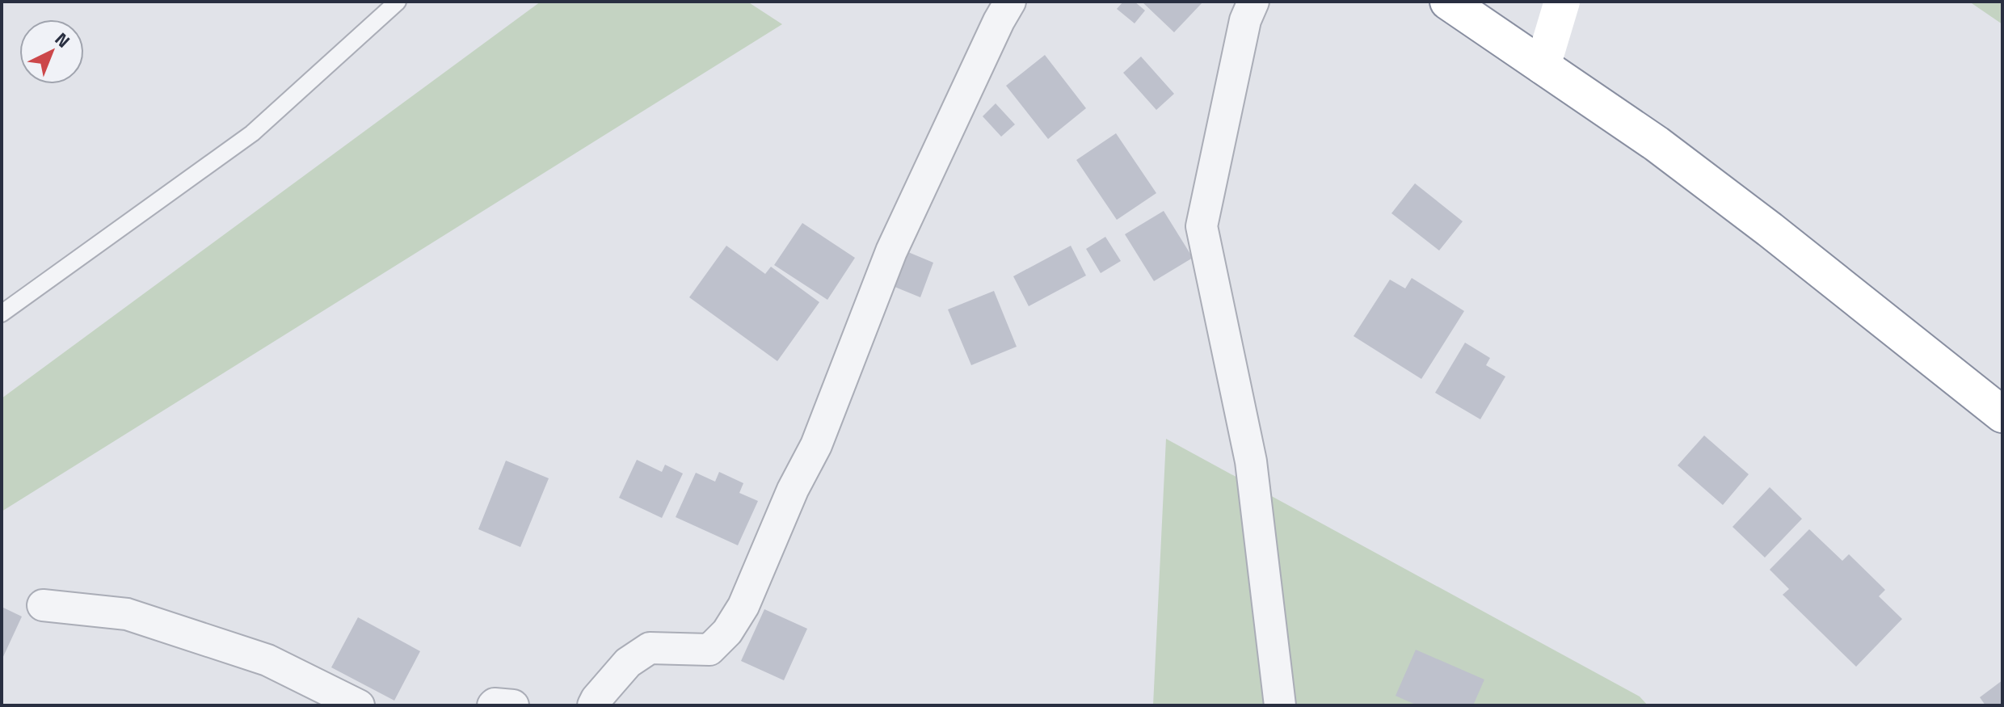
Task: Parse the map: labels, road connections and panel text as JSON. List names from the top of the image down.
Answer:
{
  "north": "top right"
}
